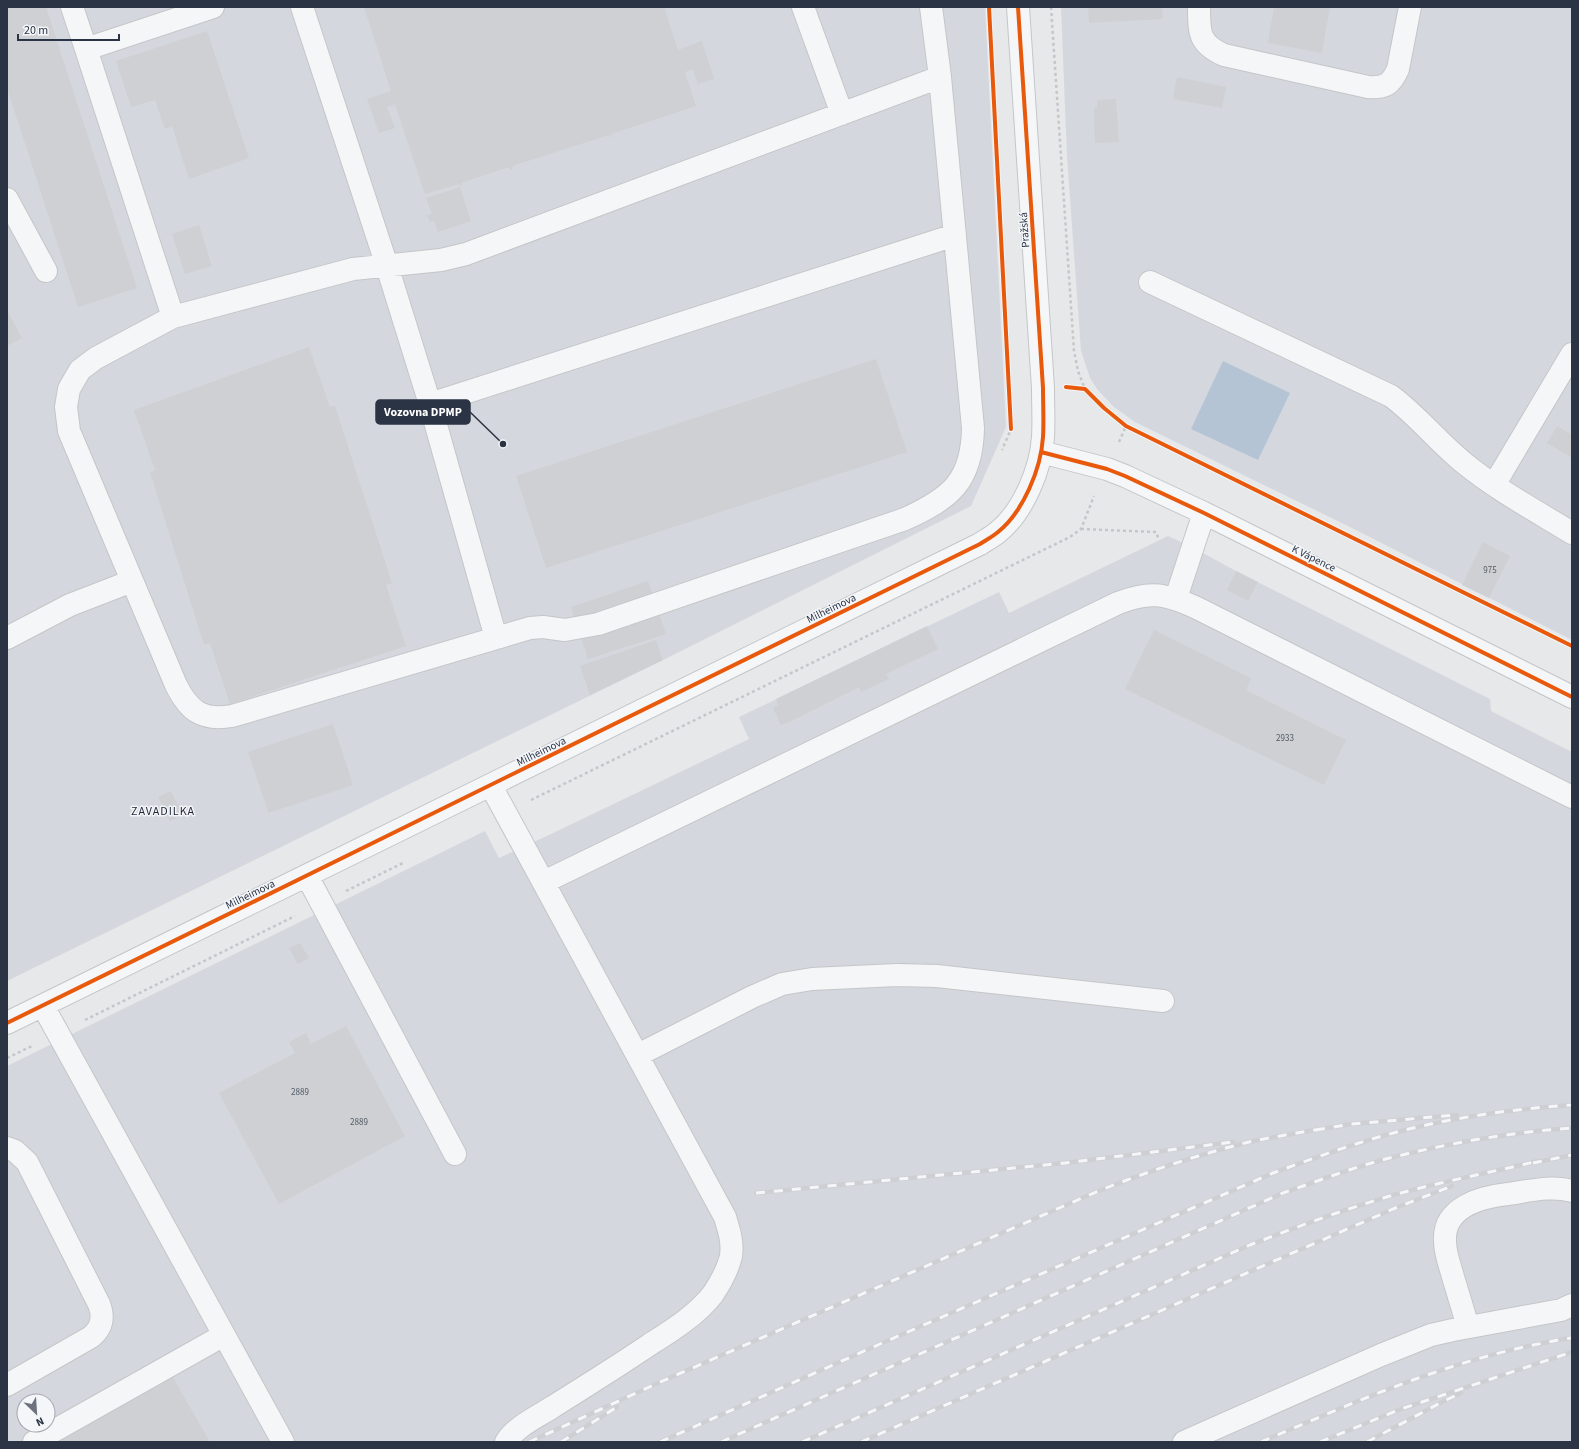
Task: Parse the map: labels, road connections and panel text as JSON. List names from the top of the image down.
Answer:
{
  "streets": {
    "street": ["Pražská", "K Vápence", "Milheimova"]
  },
  "crossings": [
    ["Pražská", "K Vápence"],
    ["Pražská", "Milheimova"],
    ["K Vápence", "Milheimova"]
  ],
  "districts": ["ZAVADILKA"],
  "places": ["Vozovna DPMP"],
  "house_numbers": [
    "975",
    "2933",
    "2889",
    "2889"
  ],
  "scale_bar": "20 m",
  "north": "bottom right"
}
